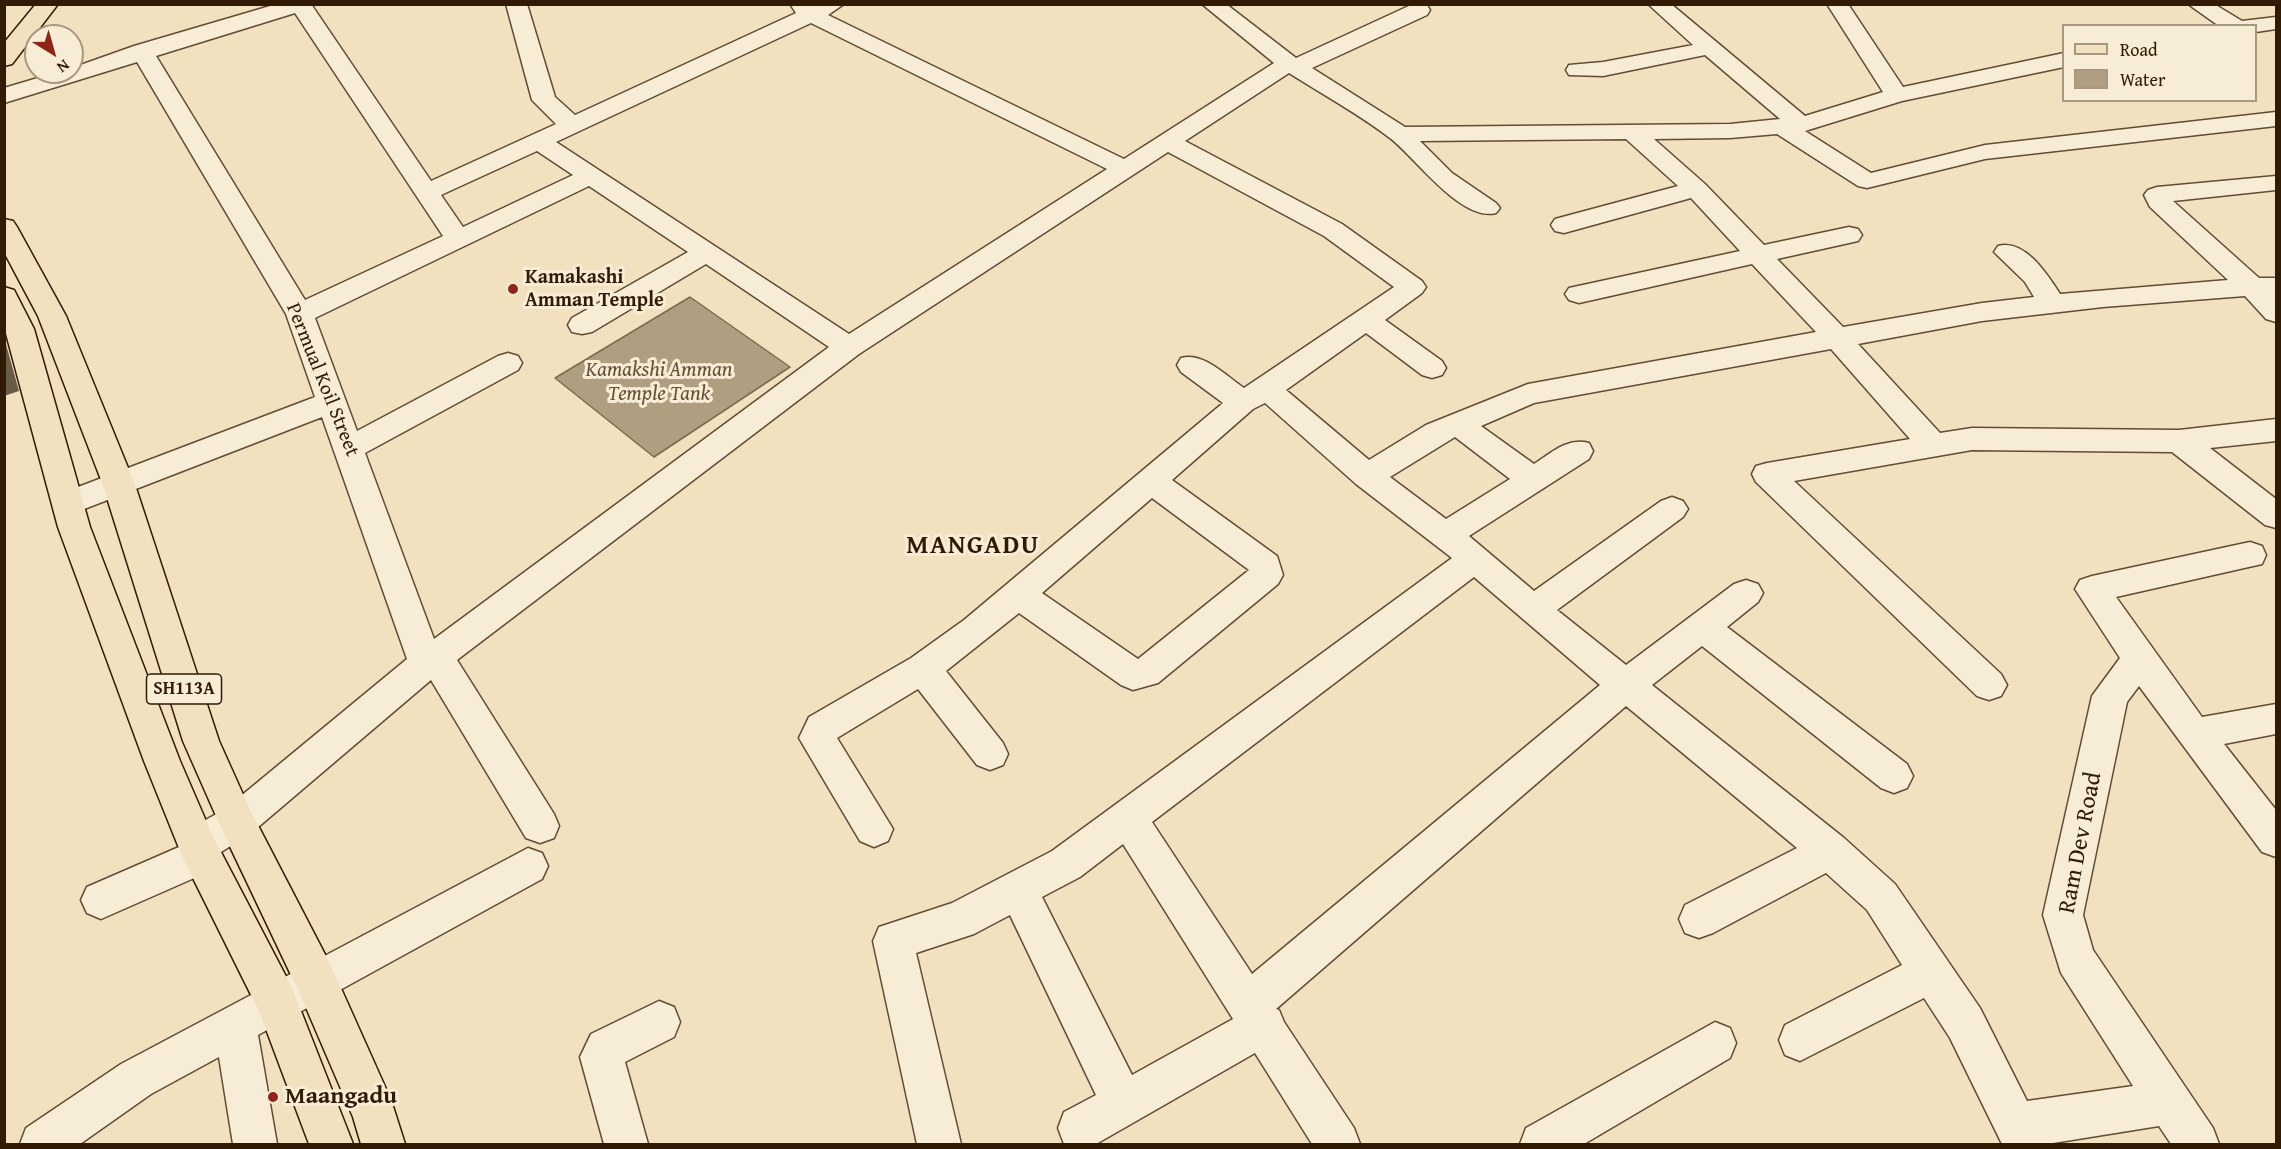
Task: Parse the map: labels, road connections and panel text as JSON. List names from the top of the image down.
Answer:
{
  "streets": {
    "main road": ["SH113A"],
    "street": ["Permual Koil Street", "Ram Dev Road"]
  },
  "districts": ["MANGADU"],
  "water": ["Kamakshi Amman Temple Tank"],
  "places": ["Kamakashi Amman Temple", "Maangadu"],
  "legend": ["Road", "Water"],
  "north": "bottom right"
}
